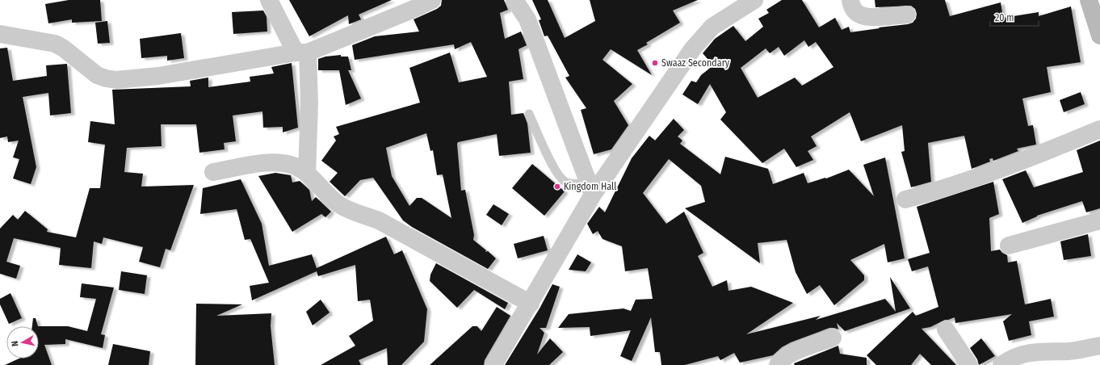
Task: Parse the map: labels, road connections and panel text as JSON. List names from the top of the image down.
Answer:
{
  "places": ["Swaaz Secondary", "Kingdom Hall"],
  "scale_bar": "20 m",
  "north": "left"
}
